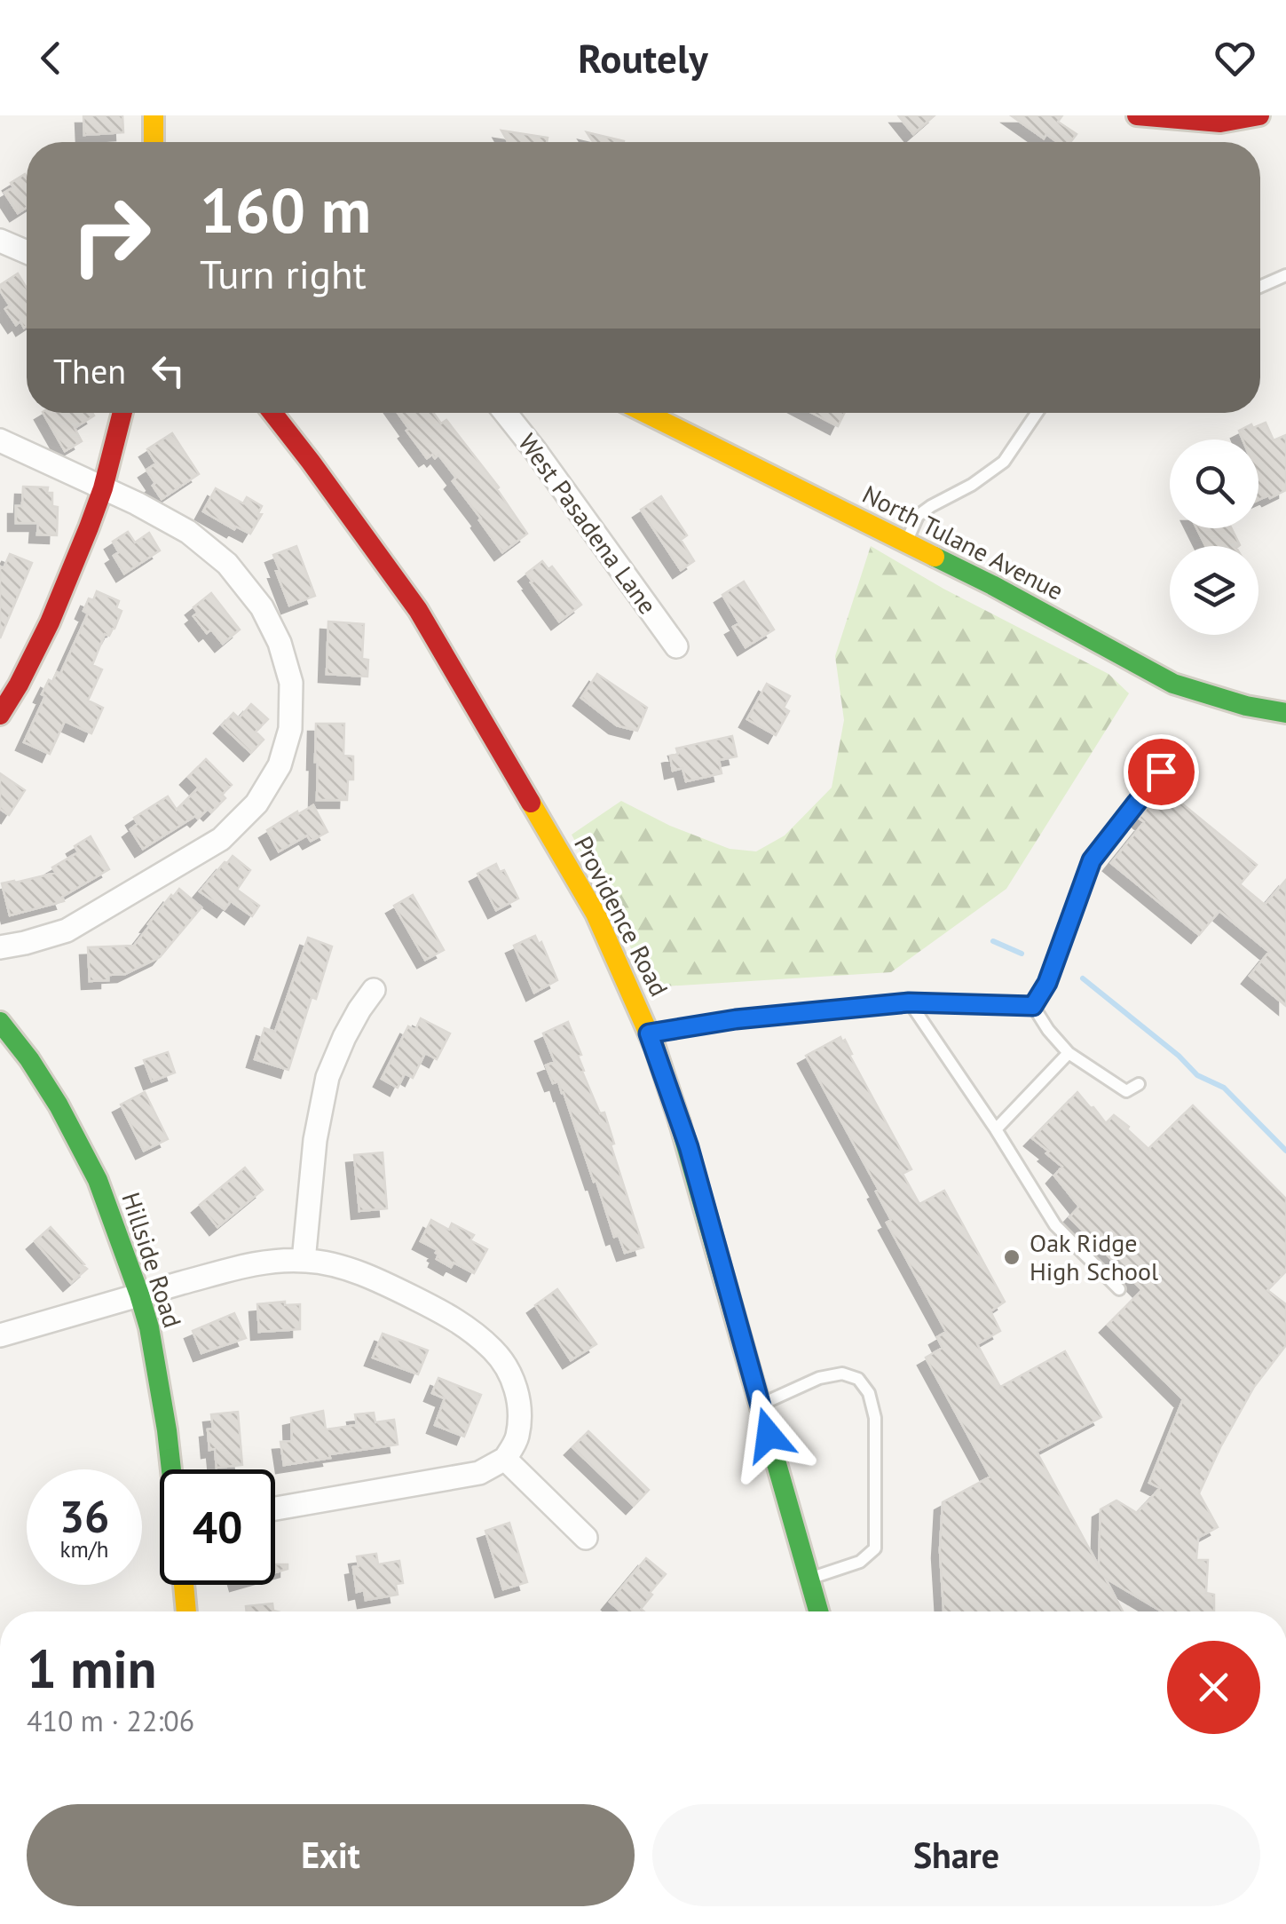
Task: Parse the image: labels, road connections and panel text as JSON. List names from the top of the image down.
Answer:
{
  "streets": {
    "street": [
      "West Pasadena Lane",
      "North Tulane Avenue",
      "Providence Road",
      "Hillside Road"
    ]
  },
  "places": ["Oak Ridge High School"],
  "page": {
    "header": "Routely",
    "turn": ["160 m", "Turn right"],
    "then": "Then",
    "speed": "36 km/h",
    "limit": "40",
    "heading": ["1 min", "410 m · 22:06"],
    "buttons": ["Exit", "Share"]
  }
}
